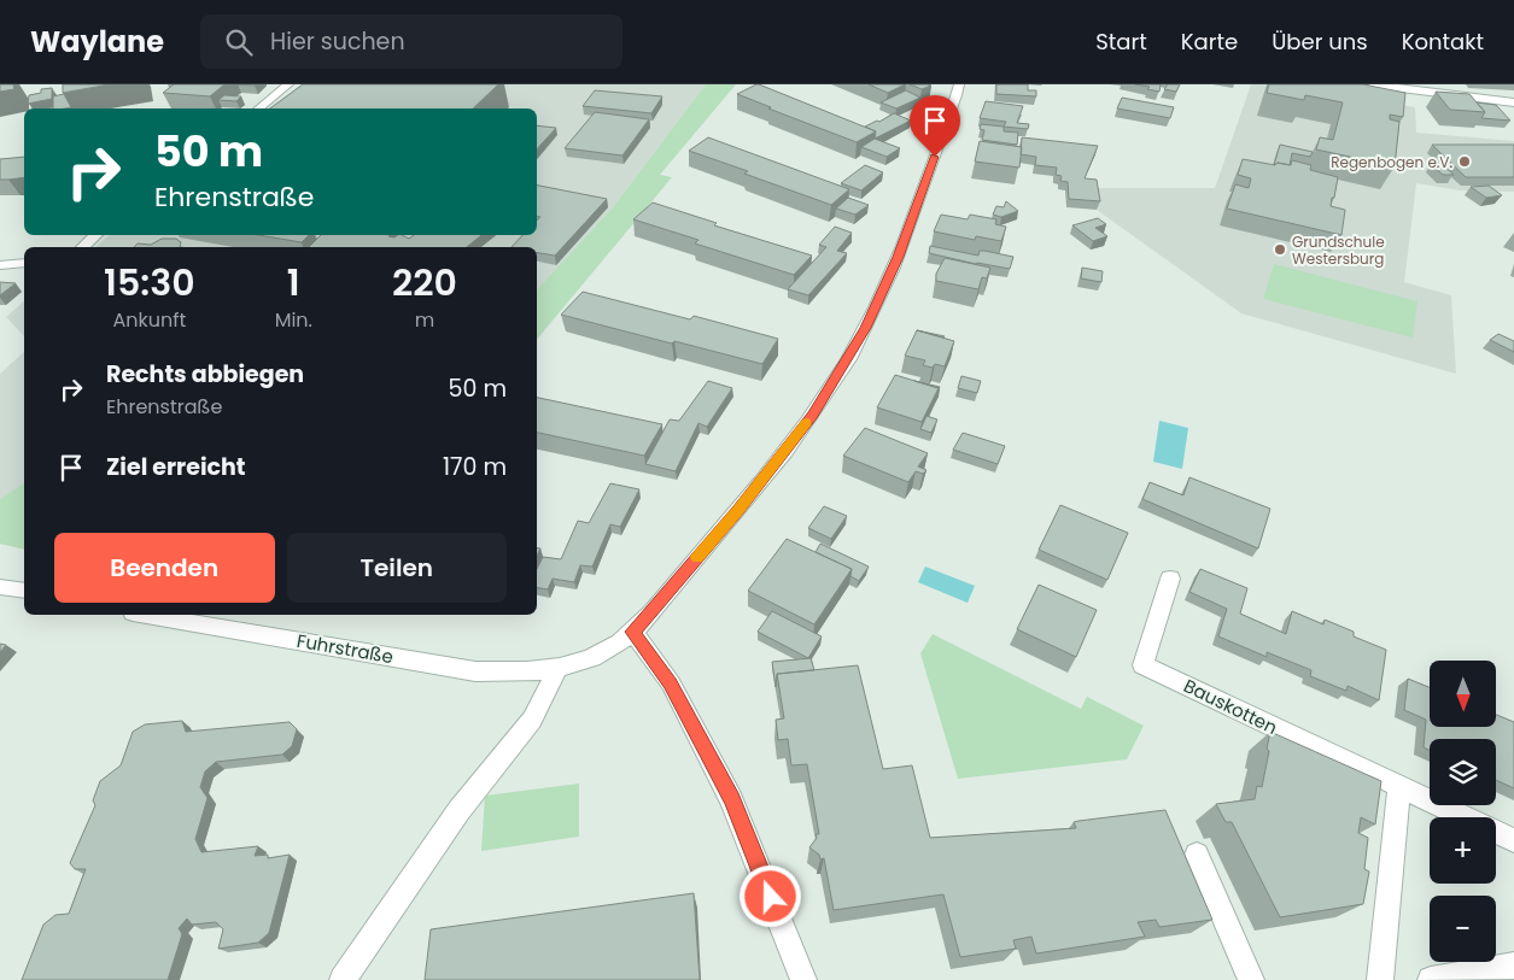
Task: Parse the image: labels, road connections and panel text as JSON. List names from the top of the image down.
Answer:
{
  "streets": {
    "street": ["Fuhrstraße", "Bauskotten"]
  },
  "places": ["Regenbogen e.V.", "Grundschule Westersburg"],
  "north": "bottom",
  "page": {
    "header": "Waylane",
    "search": "Hier suchen",
    "nav": [
      "Start",
      "Karte",
      "Über uns",
      "Kontakt"
    ],
    "turn": ["50 m", "Ehrenstraße"],
    "eta": [
      "15:30",
      "Ankunft",
      "1",
      "Min.",
      "220",
      "m"
    ],
    "list": [
      {
        "name": "Rechts abbiegen",
        "note": "Ehrenstraße",
        "value": "50 m"
      },
      {
        "name": "Ziel erreicht",
        "value": "170 m"
      }
    ],
    "buttons": ["Beenden", "Teilen"],
    "map_buttons": ["+", "−"]
  }
}
